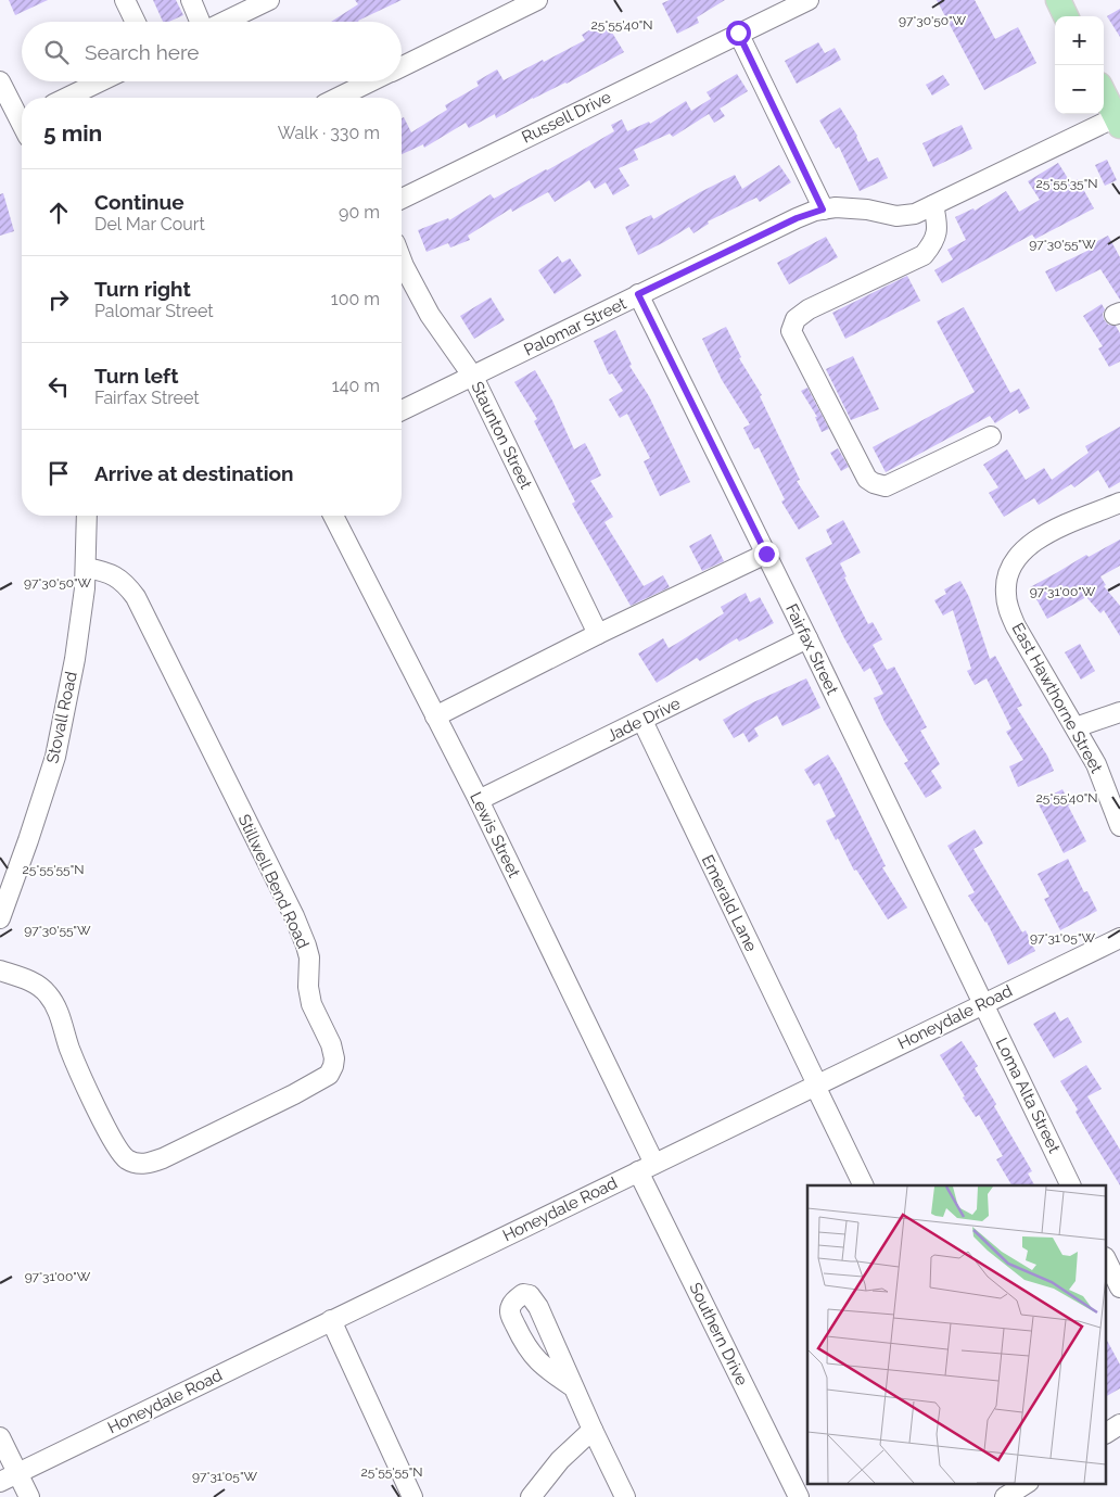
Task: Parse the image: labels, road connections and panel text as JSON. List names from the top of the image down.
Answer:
{
  "streets": {
    "street": [
      "Russell Drive",
      "Palomar Street",
      "Staunton Street",
      "Fairfax Street",
      "East Hawthorne Street",
      "Stovall Road",
      "Jade Drive",
      "Lewis Street",
      "Stillwell Bend Road",
      "Emerald Lane",
      "Honeydale Road",
      "Loma Alta Street",
      "Southern Drive"
    ]
  },
  "crossings": [
    ["Palomar Street", "Staunton Street"],
    ["Palomar Street", "Fairfax Street"],
    ["Fairfax Street", "Jade Drive"],
    ["Fairfax Street", "Honeydale Road"],
    ["Fairfax Street", "Loma Alta Street"],
    ["Stovall Road", "Stillwell Bend Road"],
    ["Jade Drive", "Lewis Street"],
    ["Jade Drive", "Emerald Lane"],
    ["Lewis Street", "Honeydale Road"],
    ["Lewis Street", "Southern Drive"],
    ["Emerald Lane", "Honeydale Road"],
    ["Honeydale Road", "Loma Alta Street"],
    ["Honeydale Road", "Southern Drive"]
  ],
  "page": {
    "map_buttons": ["+", "−"],
    "search": "Search here",
    "heading": ["5 min", "Walk · 330 m"],
    "list": [
      ["Continue", "Del Mar Court", "90 m"],
      ["Turn right", "Palomar Street", "100 m"],
      ["Turn left", "Fairfax Street", "140 m"],
      "Arrive at destination"
    ]
  },
  "coordinates": [
    "97°30'50\"W",
    "25°55'40\"N",
    "25°55'35\"N",
    "97°30'55\"W",
    "97°31'00\"W",
    "25°55'55\"N",
    "97°31'05\"W"
  ]
}
